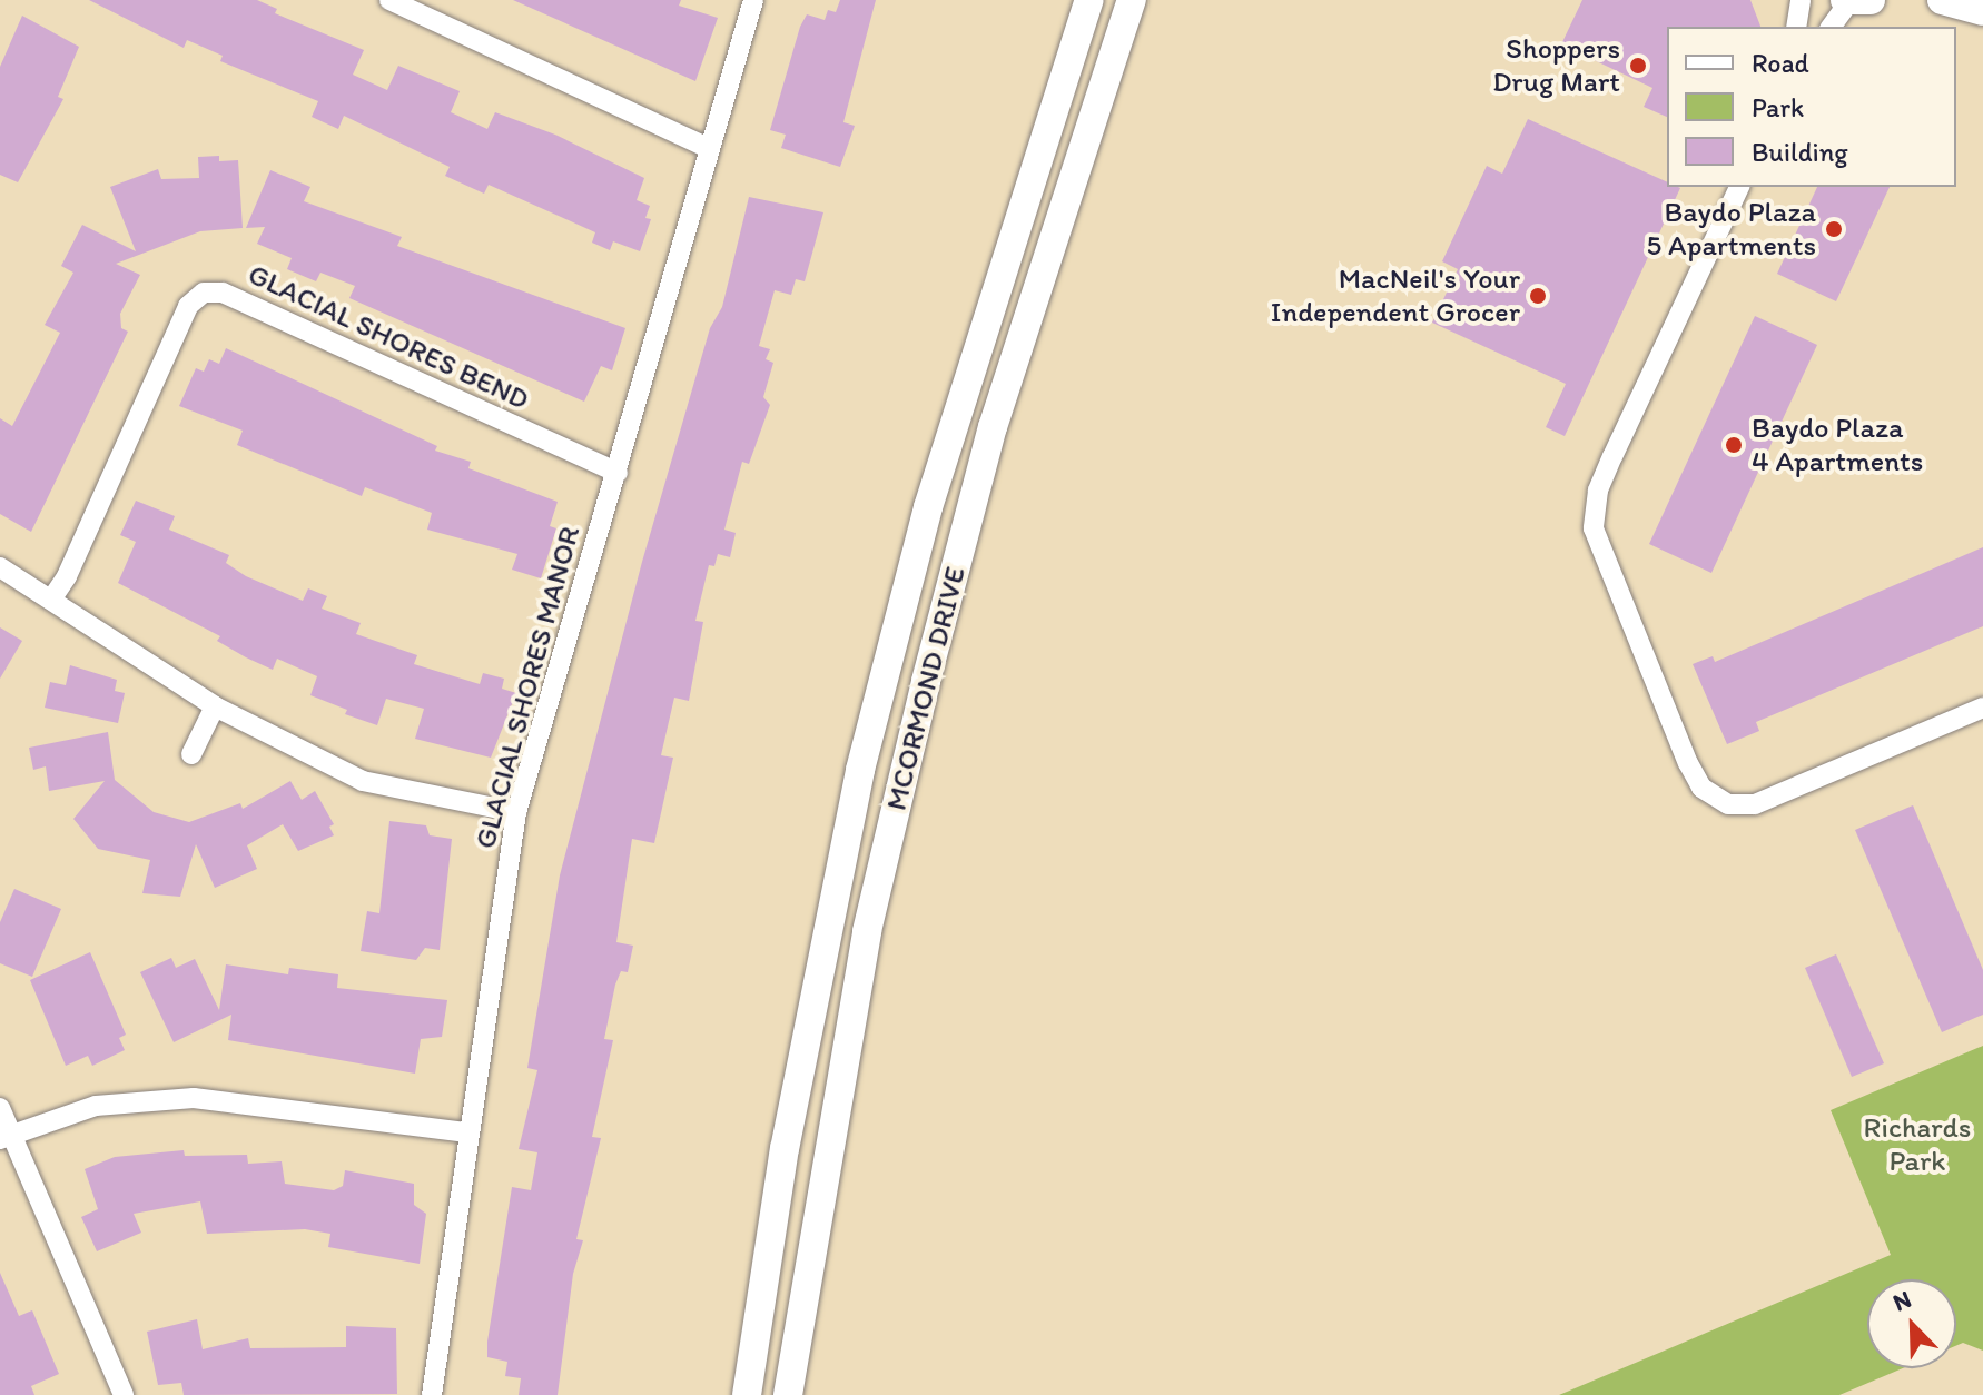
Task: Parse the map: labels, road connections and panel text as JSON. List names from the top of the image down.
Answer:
{
  "streets": {
    "main road": ["MCORMOND DRIVE"],
    "street": ["GLACIAL SHORES BEND", "GLACIAL SHORES MANOR"]
  },
  "crossings": [
    ["GLACIAL SHORES BEND", "GLACIAL SHORES MANOR"]
  ],
  "parks": ["Richards Park"],
  "places": [
    "Shoppers Drug Mart",
    "Baydo Plaza 5 Apartments",
    "MacNeil's Your Independent Grocer",
    "Baydo Plaza 4 Apartments"
  ],
  "legend": ["Road", "Park", "Building"],
  "north": "top left"
}
